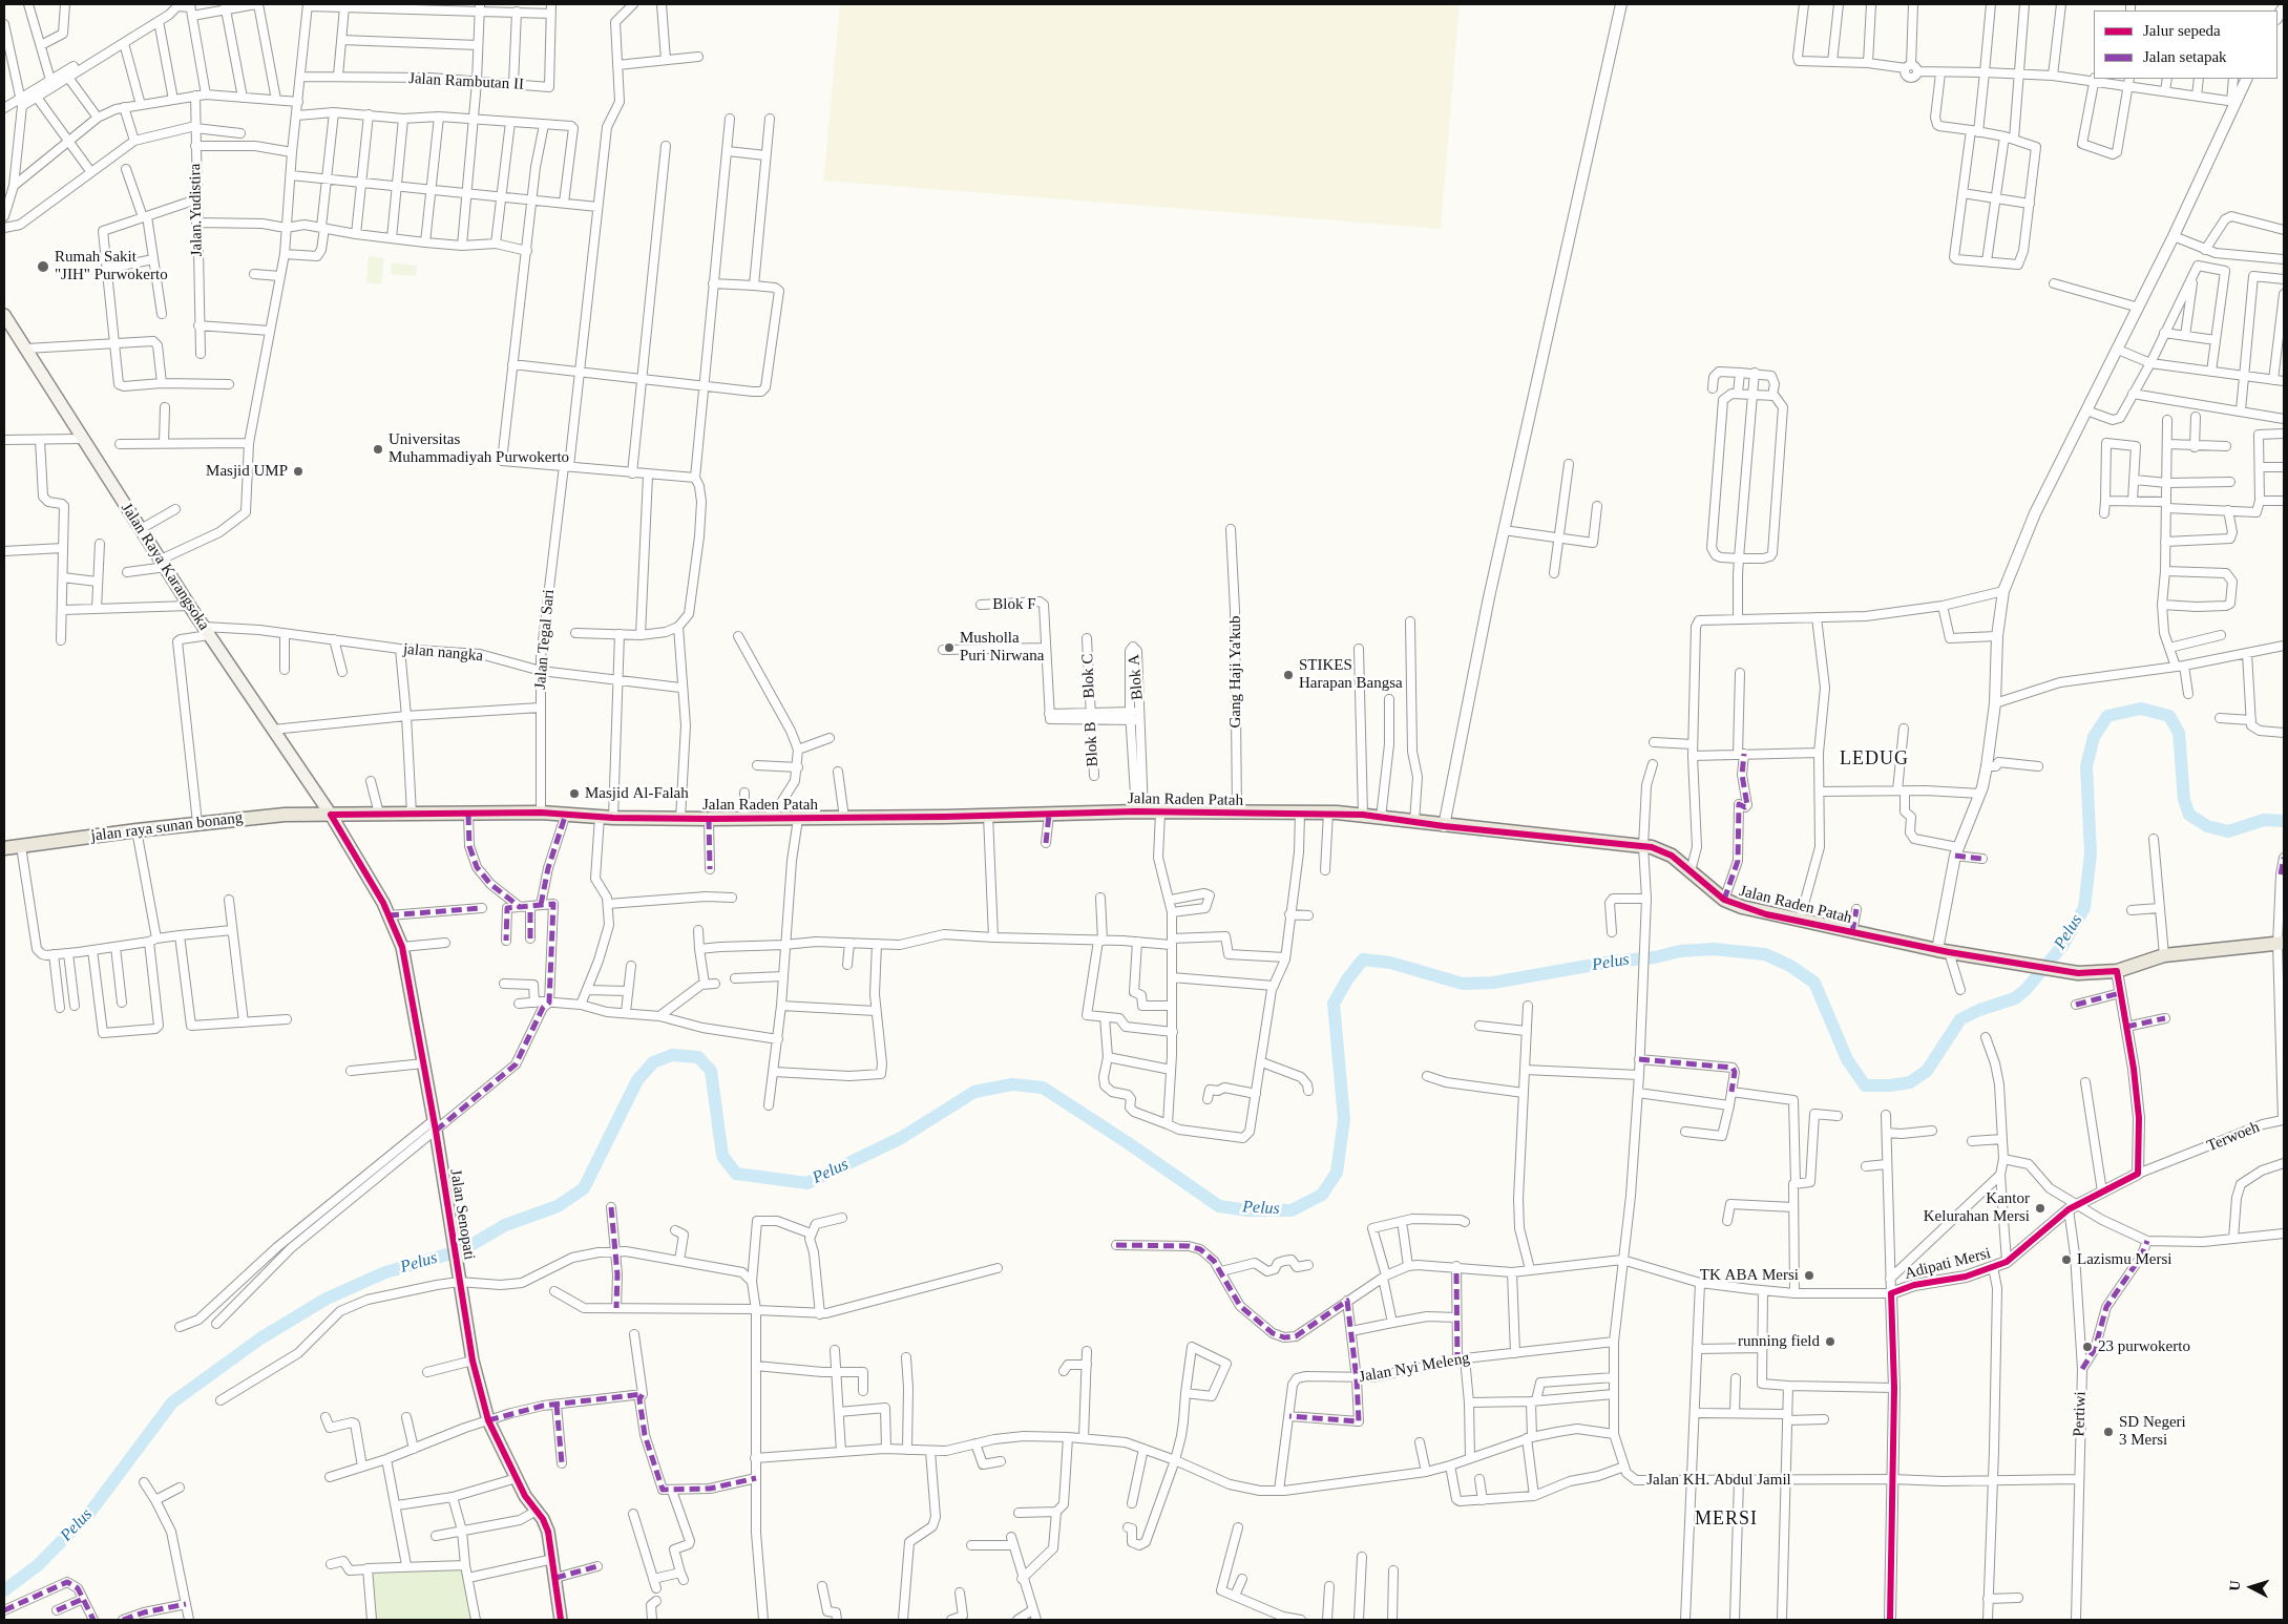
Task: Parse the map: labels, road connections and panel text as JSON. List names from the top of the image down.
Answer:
{
  "streets": {
    "main road": [
      "Jalan Raya Karangsoka",
      "Jalan Raden Patah",
      "jalan raya sunan bonang",
      "Jalan Senopati"
    ],
    "street": [
      "Jalan Rambutan II",
      "Jalan.Yudistira",
      "Blok F",
      "Jalan Tegal Sari",
      "jalan nangka",
      "Gang Haji Ya'kub",
      "Blok C",
      "Blok A",
      "Blok B",
      "Terwoeh",
      "Adipati Mersi",
      "Jalan Nyi Meleng",
      "Pertiwi",
      "Jalan KH. Abdul Jamil"
    ]
  },
  "crossings": [
    ["Jalan Raya Karangsoka", "jalan nangka"],
    ["Jalan Raya Karangsoka", "Jalan Raden Patah"],
    ["Jalan Raya Karangsoka", "jalan raya sunan bonang"],
    ["Jalan Raya Karangsoka", "Jalan Senopati"],
    ["Jalan Tegal Sari", "jalan nangka"],
    ["Jalan Tegal Sari", "Jalan Raden Patah"],
    ["jalan nangka", "jalan raya sunan bonang"],
    ["Gang Haji Ya'kub", "Jalan Raden Patah"],
    ["Blok C", "Blok B"],
    ["Blok A", "Jalan Raden Patah"],
    ["Jalan Raden Patah", "jalan raya sunan bonang"],
    ["Jalan Raden Patah", "Terwoeh"],
    ["Jalan Raden Patah", "Jalan Senopati"],
    ["Jalan Raden Patah", "Jalan KH. Abdul Jamil"],
    ["jalan raya sunan bonang", "Jalan Senopati"],
    ["Terwoeh", "Adipati Mersi"],
    ["Adipati Mersi", "Pertiwi"],
    ["Jalan Nyi Meleng", "Jalan KH. Abdul Jamil"],
    ["Pertiwi", "Jalan KH. Abdul Jamil"]
  ],
  "districts": ["LEDUG", "MERSI"],
  "water": ["Pelus"],
  "places": [
    "Rumah Sakit \"JIH\" Purwokerto",
    "Universitas Muhammadiyah Purwokerto",
    "Masjid UMP",
    "Musholla Puri Nirwana",
    "STIKES Harapan Bangsa",
    "Masjid Al-Falah",
    "Kantor Kelurahan Mersi",
    "Lazismu Mersi",
    "TK ABA Mersi",
    "running field",
    "23 purwokerto",
    "SD Negeri 3 Mersi"
  ],
  "legend": ["Jalur sepeda", "Jalan setapak"],
  "north": "left"
}
